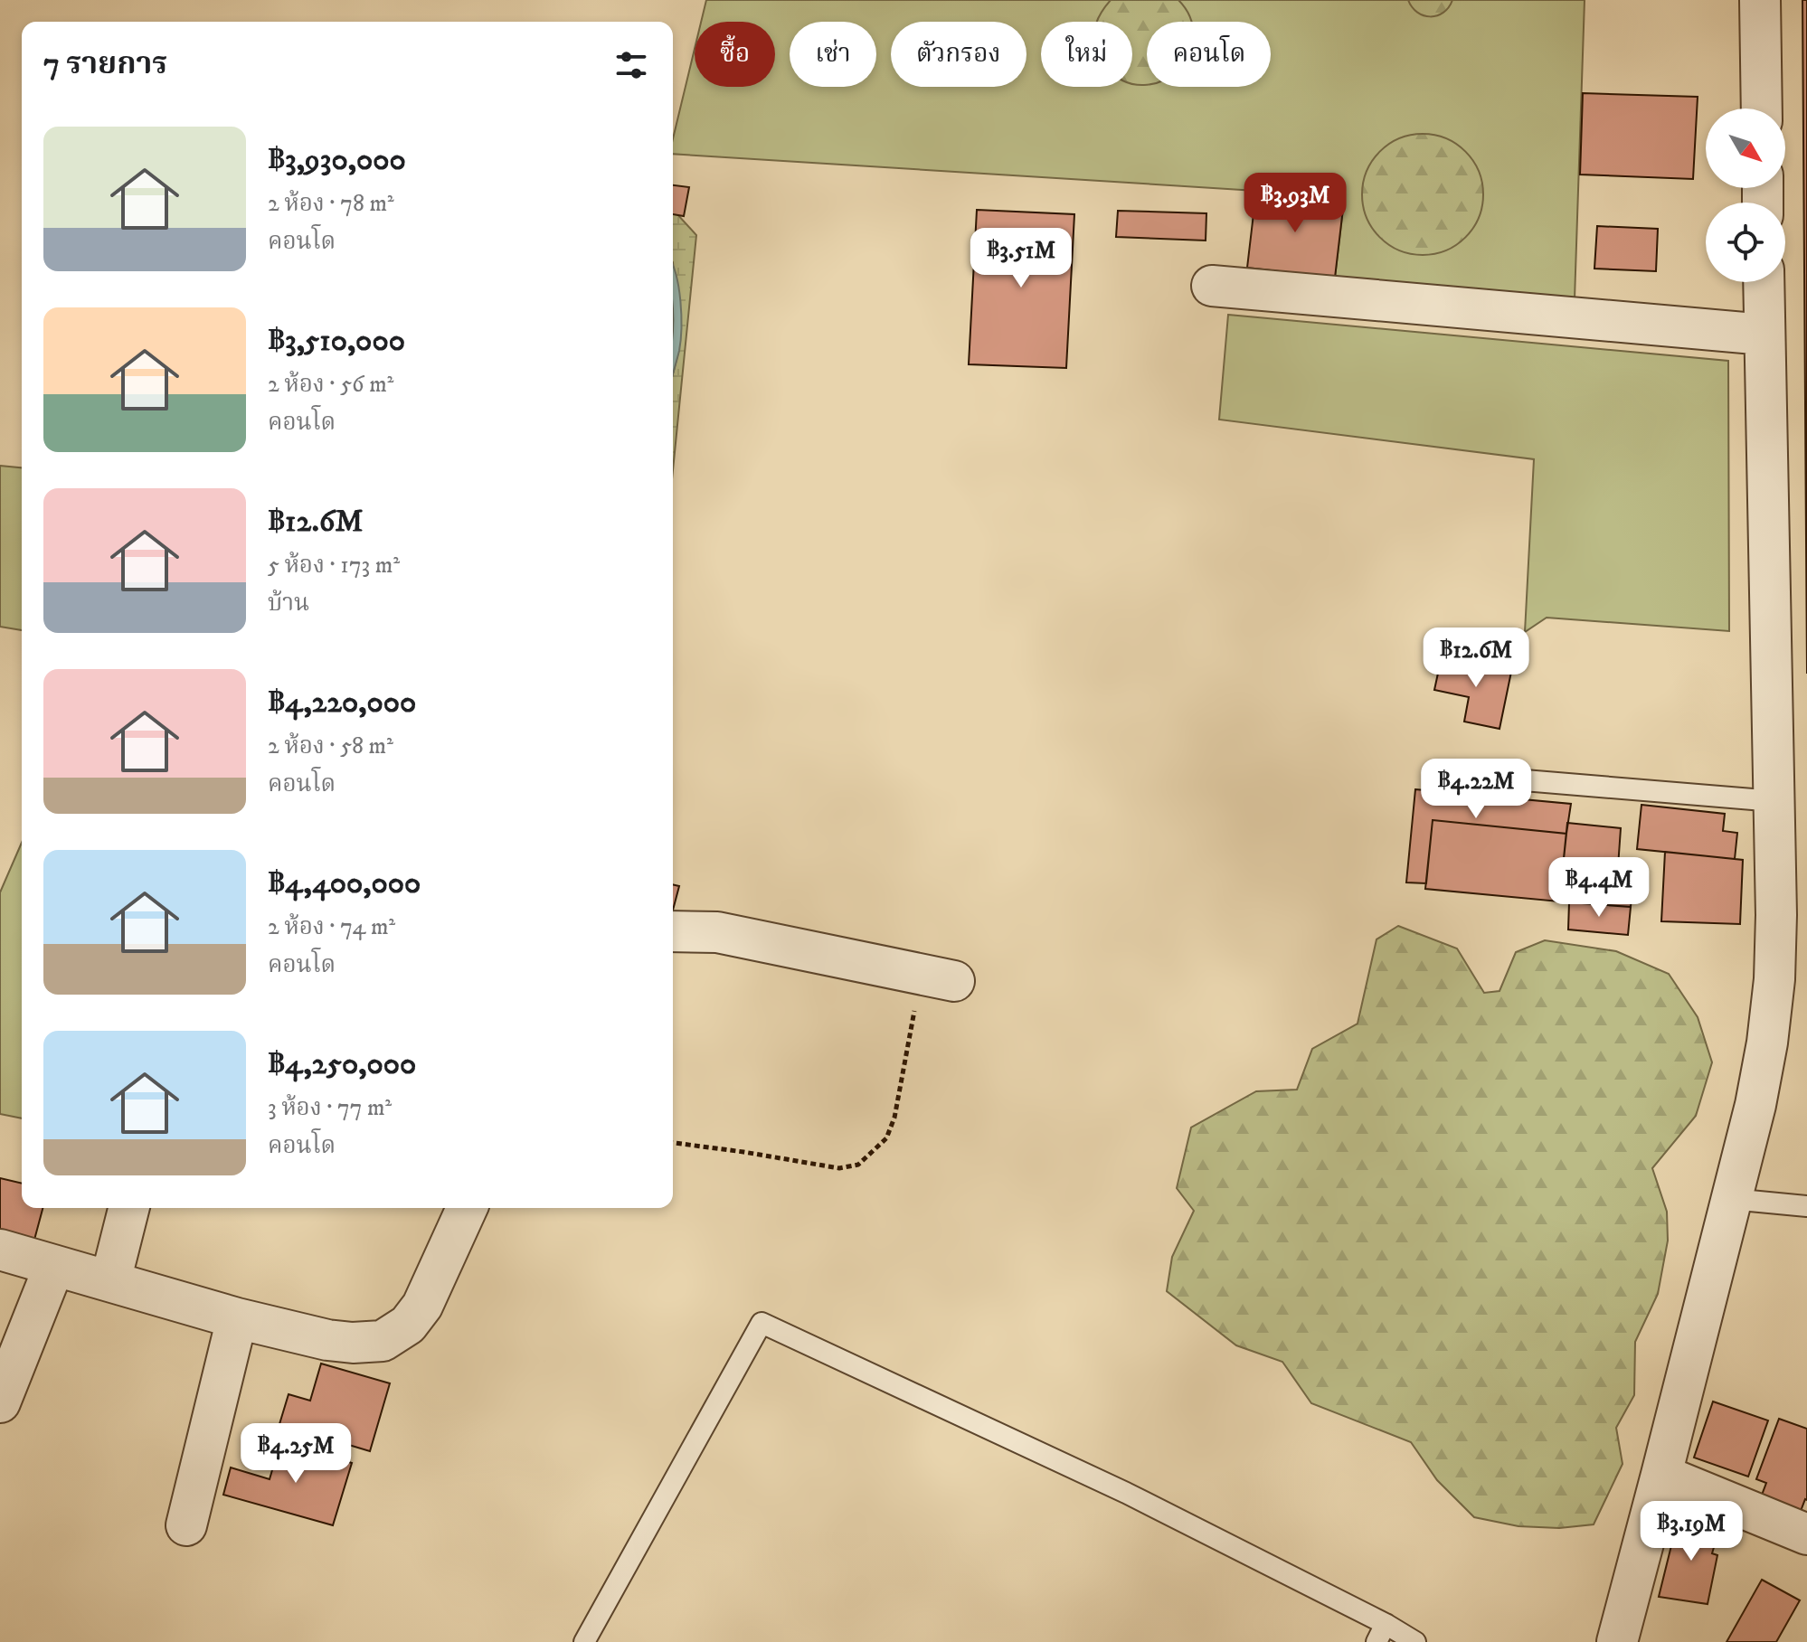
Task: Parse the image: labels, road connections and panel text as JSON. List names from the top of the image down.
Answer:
{
  "north": "bottom right",
  "page": {
    "chip": [
      "ซื้อ",
      "เช่า",
      "ตัวกรอง",
      "ใหม่",
      "คอนโด"
    ],
    "heading": "7 รายการ",
    "list": [
      {
        "name": "฿3,930,000",
        "note": "2 ห้อง · 78 m² · คอนโด"
      },
      {
        "name": "฿3,510,000",
        "note": "2 ห้อง · 56 m² · คอนโด"
      },
      {
        "name": "฿12.6M",
        "note": "5 ห้อง · 173 m² · บ้าน"
      },
      {
        "name": "฿4,220,000",
        "note": "2 ห้อง · 58 m² · คอนโด"
      },
      {
        "name": "฿4,400,000",
        "note": "2 ห้อง · 74 m² · คอนโด"
      },
      {
        "name": "฿4,250,000",
        "note": "3 ห้อง · 77 m² · คอนโด"
      }
    ],
    "price": [
      "฿3.93M",
      "฿3.51M",
      "฿12.6M",
      "฿4.22M",
      "฿4.4M",
      "฿4.25M",
      "฿3.19M"
    ]
  }
}
